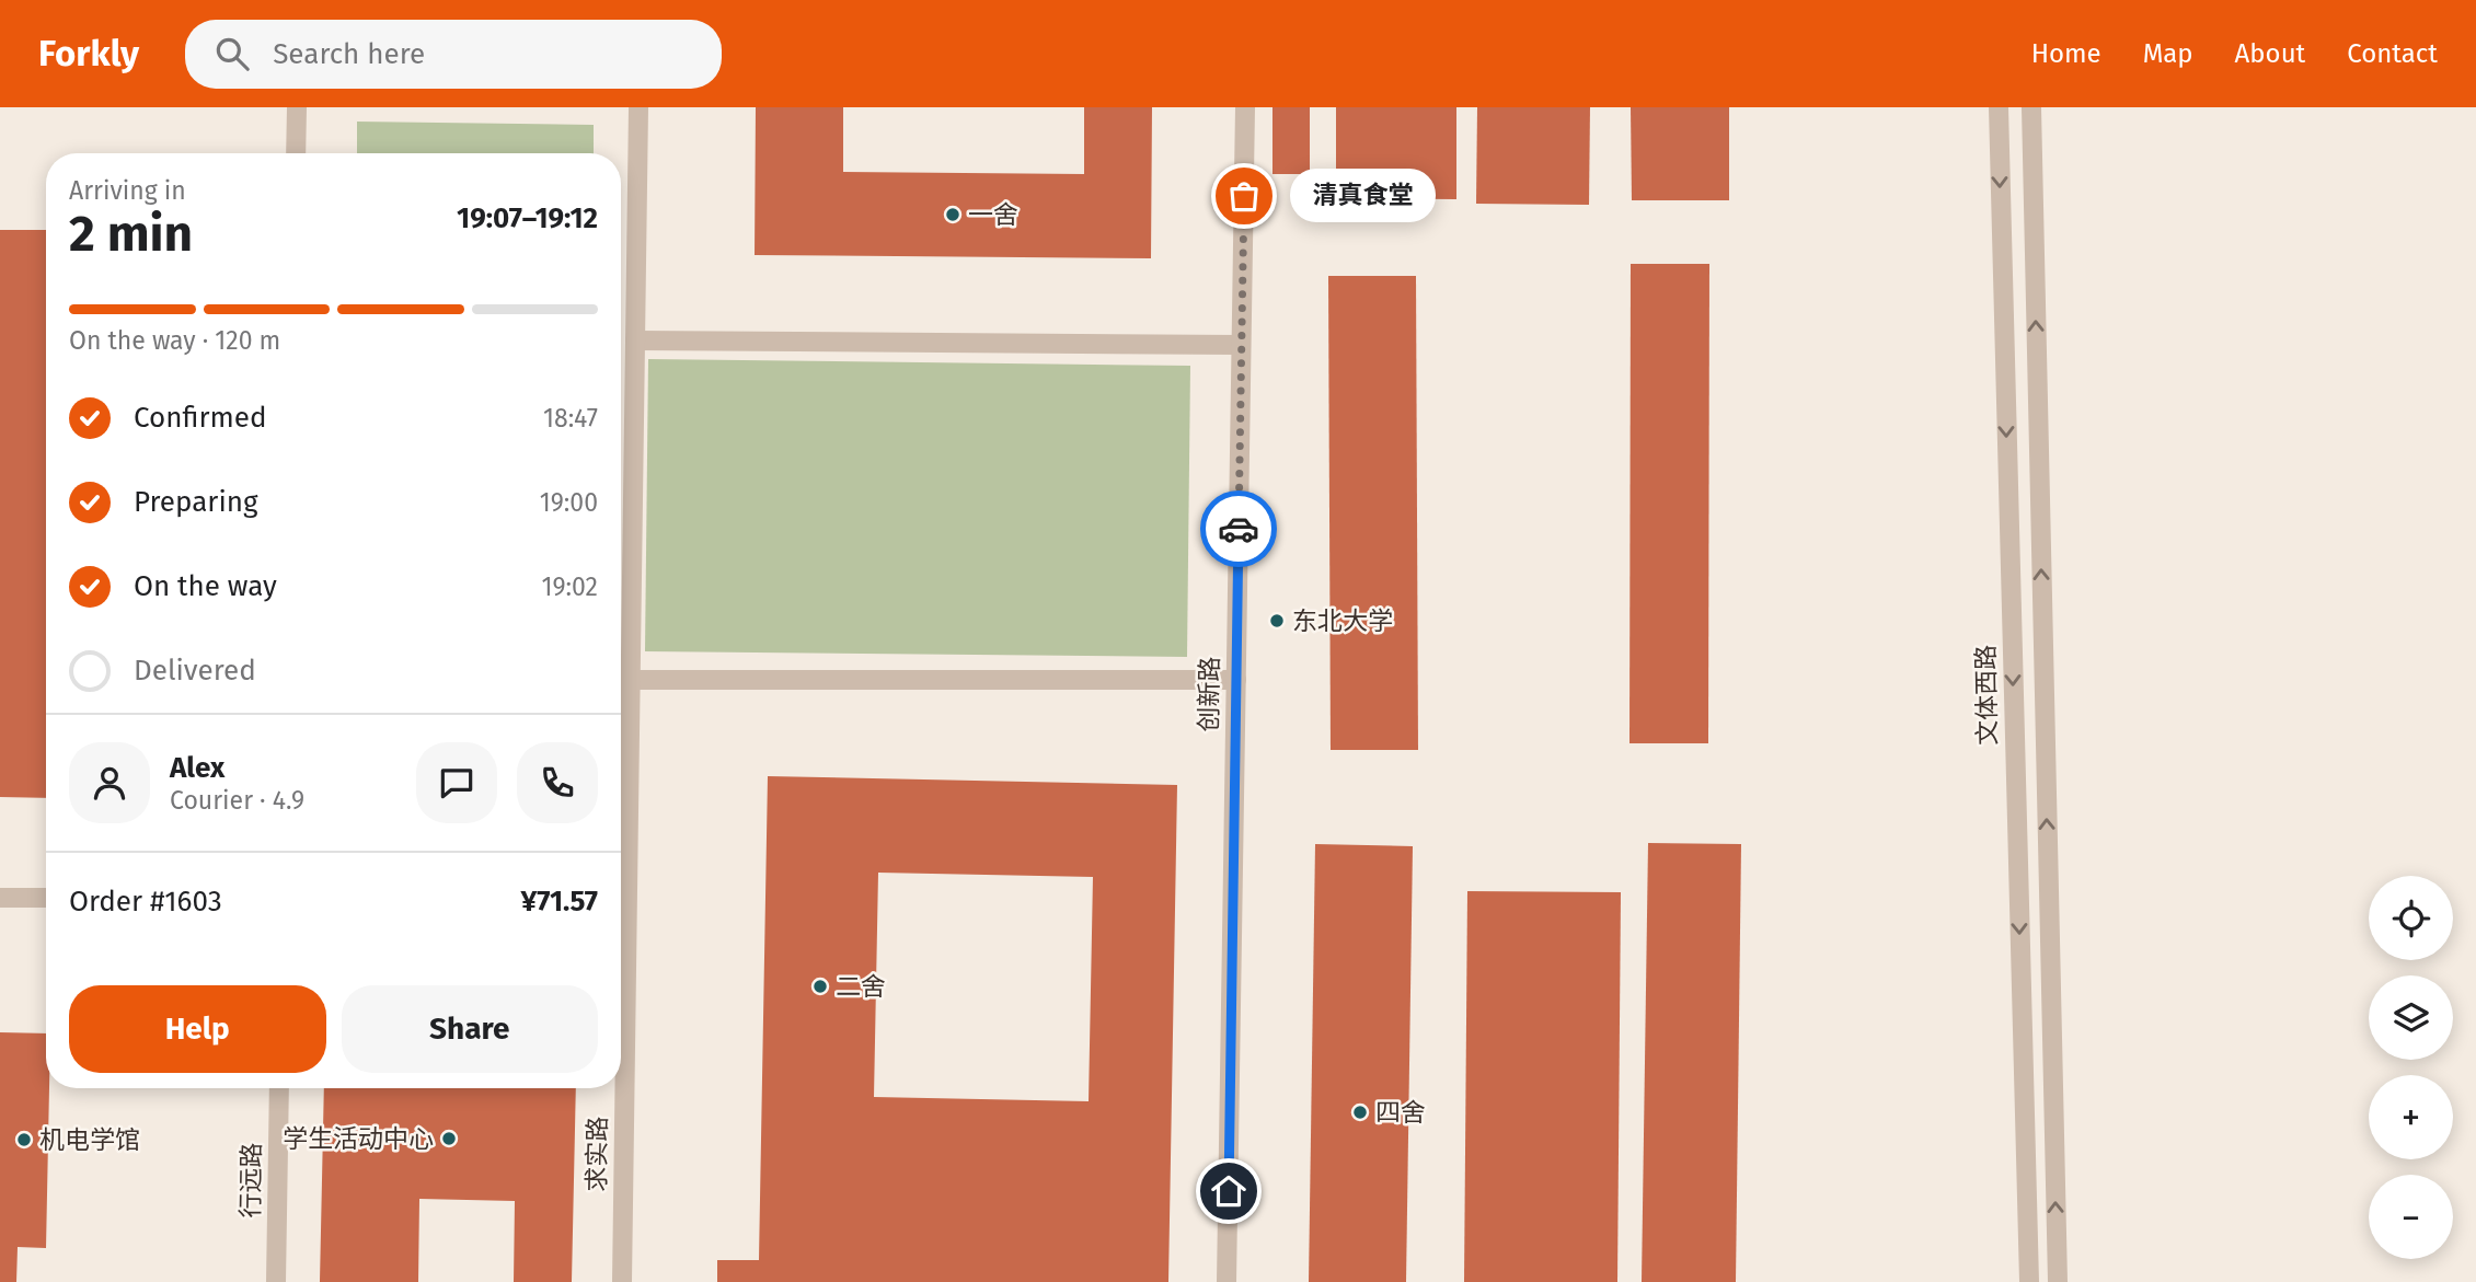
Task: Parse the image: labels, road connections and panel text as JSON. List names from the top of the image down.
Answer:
{
  "streets": {
    "street": [
      "创新路",
      "文体西路",
      "求实路",
      "行远路"
    ]
  },
  "places": [
    "清真食堂",
    "一舍",
    "东北大学",
    "二舍",
    "四舍",
    "学生活动中心",
    "机电学馆"
  ],
  "page": {
    "header": "Forkly",
    "search": "Search here",
    "nav": [
      "Home",
      "Map",
      "About",
      "Contact"
    ],
    "heading": ["2 min", "Arriving in", "19:07–19:12"],
    "panel": [
      "Alex",
      "Courier · 4.9",
      "Order #1603",
      "¥71.57"
    ],
    "bubble": "清真食堂",
    "bar": "On the way · 120 m",
    "list": [
      ["Confirmed", "18:47"],
      ["Preparing", "19:00"],
      ["On the way", "19:02"],
      "Delivered"
    ],
    "map_buttons": ["+", "−"],
    "buttons": ["Help", "Share"]
  }
}
